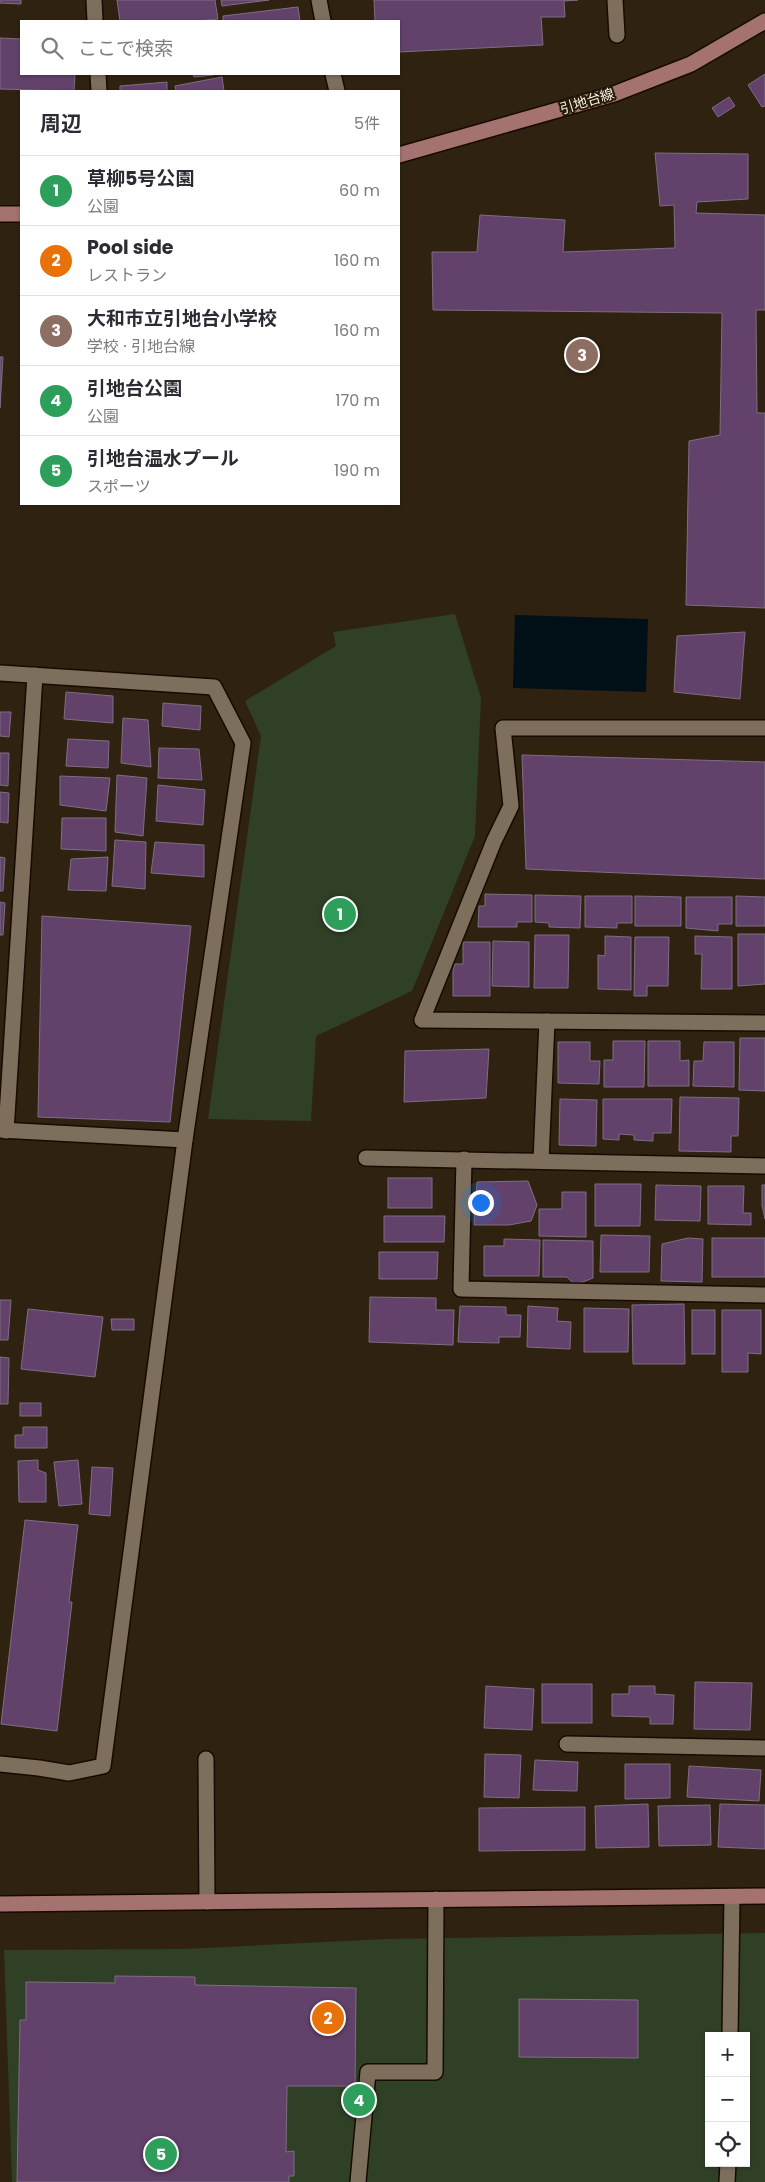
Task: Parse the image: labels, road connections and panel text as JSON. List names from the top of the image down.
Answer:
{
  "streets": {
    "street": ["引地台線"]
  },
  "page": {
    "search": "ここで検索",
    "heading": ["周辺", "5件"],
    "list": [
      {
        "mark": "1",
        "name": "草柳5号公園",
        "note": "公園",
        "value": "60 m"
      },
      {
        "mark": "2",
        "name": "Pool side",
        "note": "レストラン",
        "value": "160 m"
      },
      {
        "mark": "3",
        "name": "大和市立引地台小学校",
        "note": "学校 · 引地台線",
        "value": "160 m"
      },
      {
        "mark": "4",
        "name": "引地台公園",
        "note": "公園",
        "value": "170 m"
      },
      {
        "mark": "5",
        "name": "引地台温水プール",
        "note": "スポーツ",
        "value": "190 m"
      }
    ],
    "pins": [
      "3",
      "1",
      "2",
      "4",
      "5"
    ],
    "map_buttons": ["+", "−"]
  }
}
